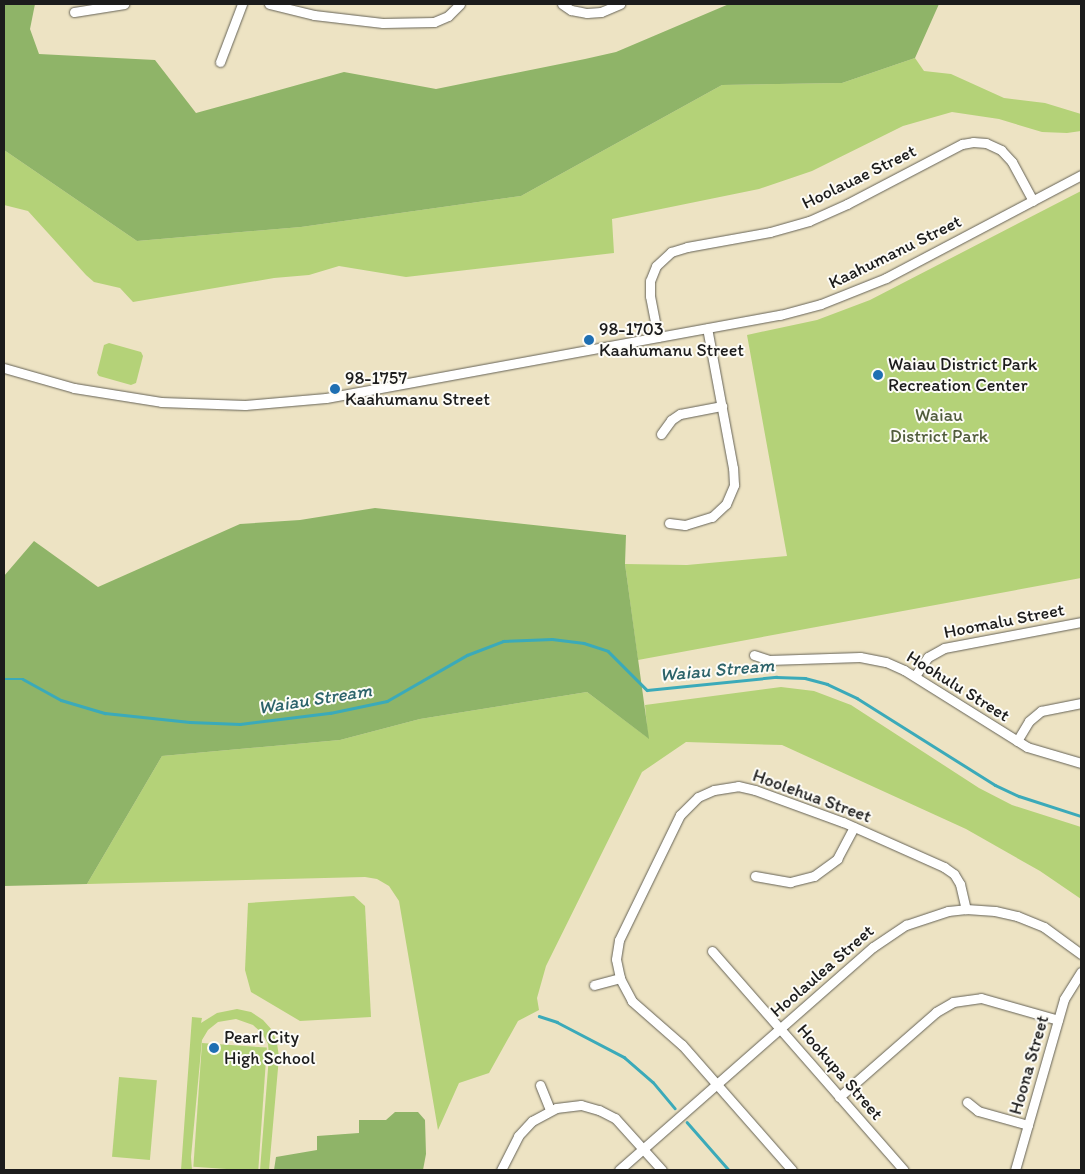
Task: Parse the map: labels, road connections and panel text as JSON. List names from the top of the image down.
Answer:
{
  "streets": {
    "street": [
      "Hoolauae Street",
      "Kaahumanu Street",
      "Hoomalu Street",
      "Hoohulu Street",
      "Hoolehua Street",
      "Hoolaulea Street",
      "Hoona Street",
      "Hookupa Street"
    ]
  },
  "crossings": [
    ["Hoolauae Street", "Kaahumanu Street"],
    ["Hoomalu Street", "Hoohulu Street"],
    ["Hoolehua Street", "Hoolaulea Street"],
    ["Hoolaulea Street", "Hookupa Street"]
  ],
  "water": ["Waiau Stream"],
  "parks": ["Waiau District Park"],
  "places": [
    "98-1703 Kaahumanu Street",
    "Waiau District Park Recreation Center",
    "98-1757 Kaahumanu Street",
    "Pearl City High School"
  ]
}
